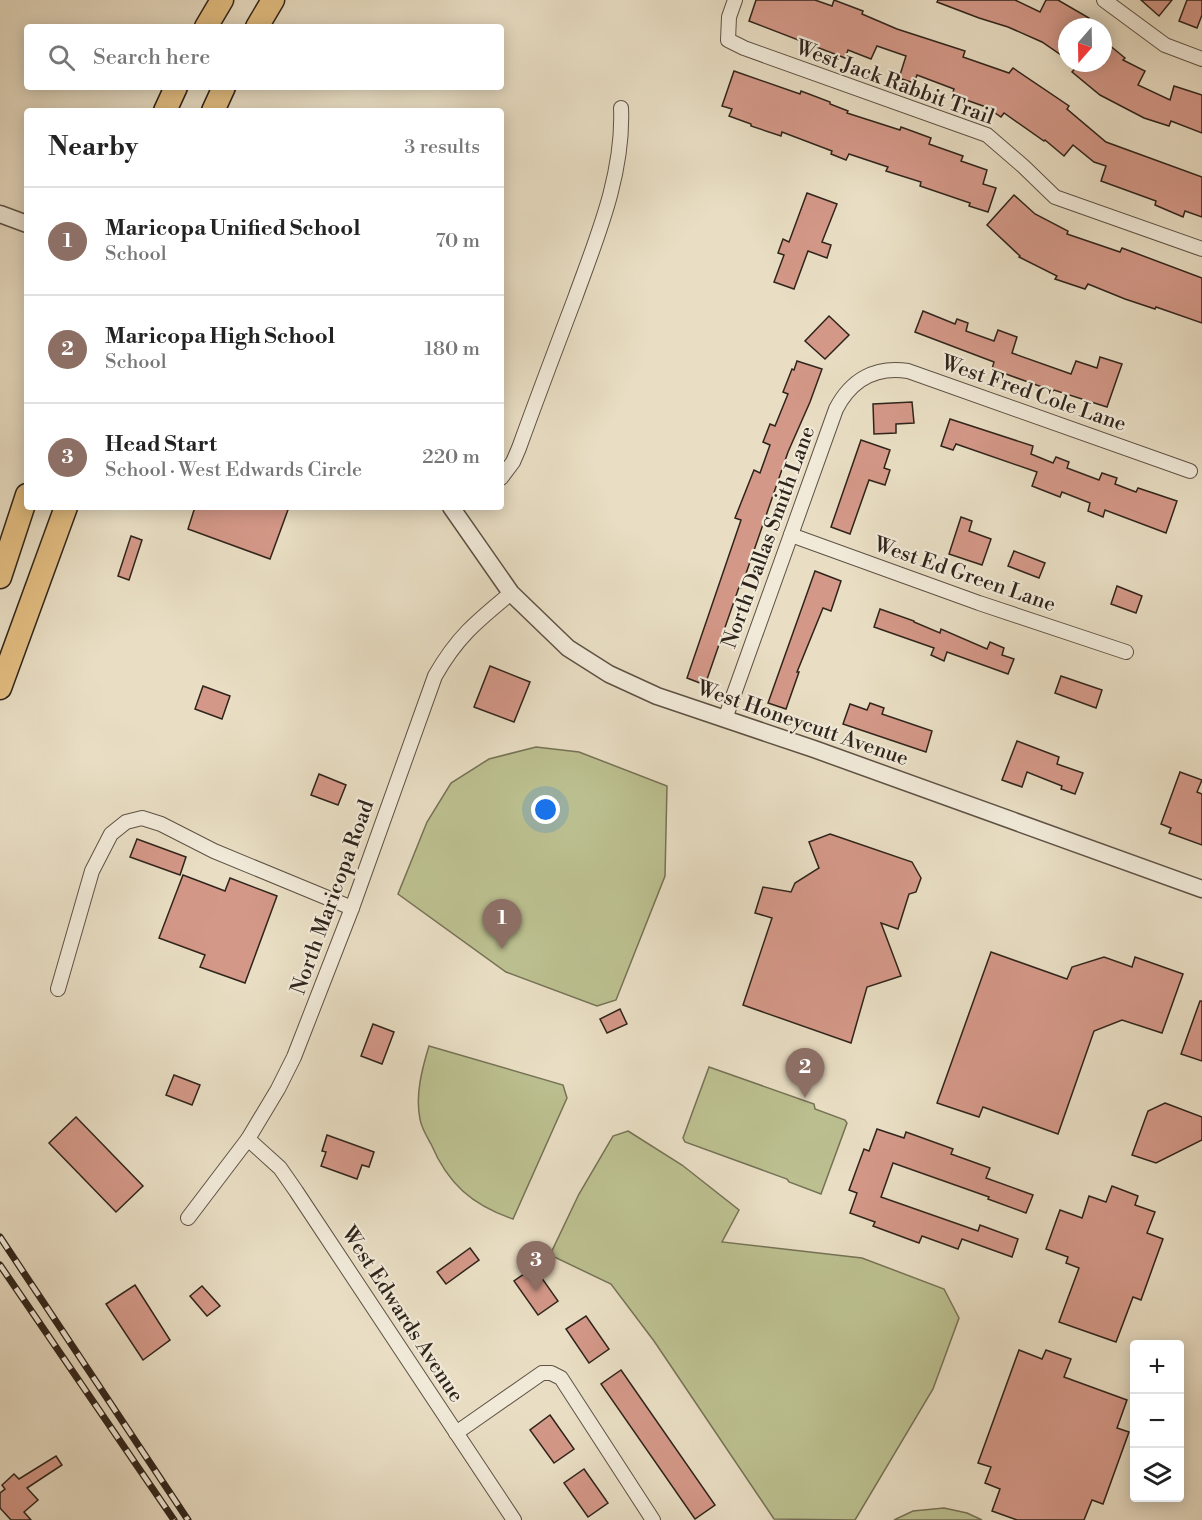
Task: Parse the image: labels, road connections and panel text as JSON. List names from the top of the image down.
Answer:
{
  "streets": {
    "street": [
      "West Jack Rabbit Trail",
      "West Fred Cole Lane",
      "North Dallas Smith Lane",
      "West Ed Green Lane",
      "West Honeycutt Avenue",
      "North Maricopa Road",
      "West Edwards Avenue"
    ]
  },
  "crossings": [
    ["West Fred Cole Lane", "North Dallas Smith Lane"],
    ["North Dallas Smith Lane", "West Ed Green Lane"],
    ["North Dallas Smith Lane", "West Honeycutt Avenue"],
    ["West Honeycutt Avenue", "North Maricopa Road"],
    ["North Maricopa Road", "West Edwards Avenue"]
  ],
  "north": "bottom",
  "page": {
    "search": "Search here",
    "heading": ["Nearby", "3 results"],
    "list": [
      {
        "mark": "1",
        "name": "Maricopa Unified School",
        "note": "School",
        "value": "70 m"
      },
      {
        "mark": "2",
        "name": "Maricopa High School",
        "note": "School",
        "value": "180 m"
      },
      {
        "mark": "3",
        "name": "Head Start",
        "note": "School · West Edwards Circle",
        "value": "220 m"
      }
    ],
    "pins": ["1", "2", "3"],
    "map_buttons": ["+", "−"]
  }
}
